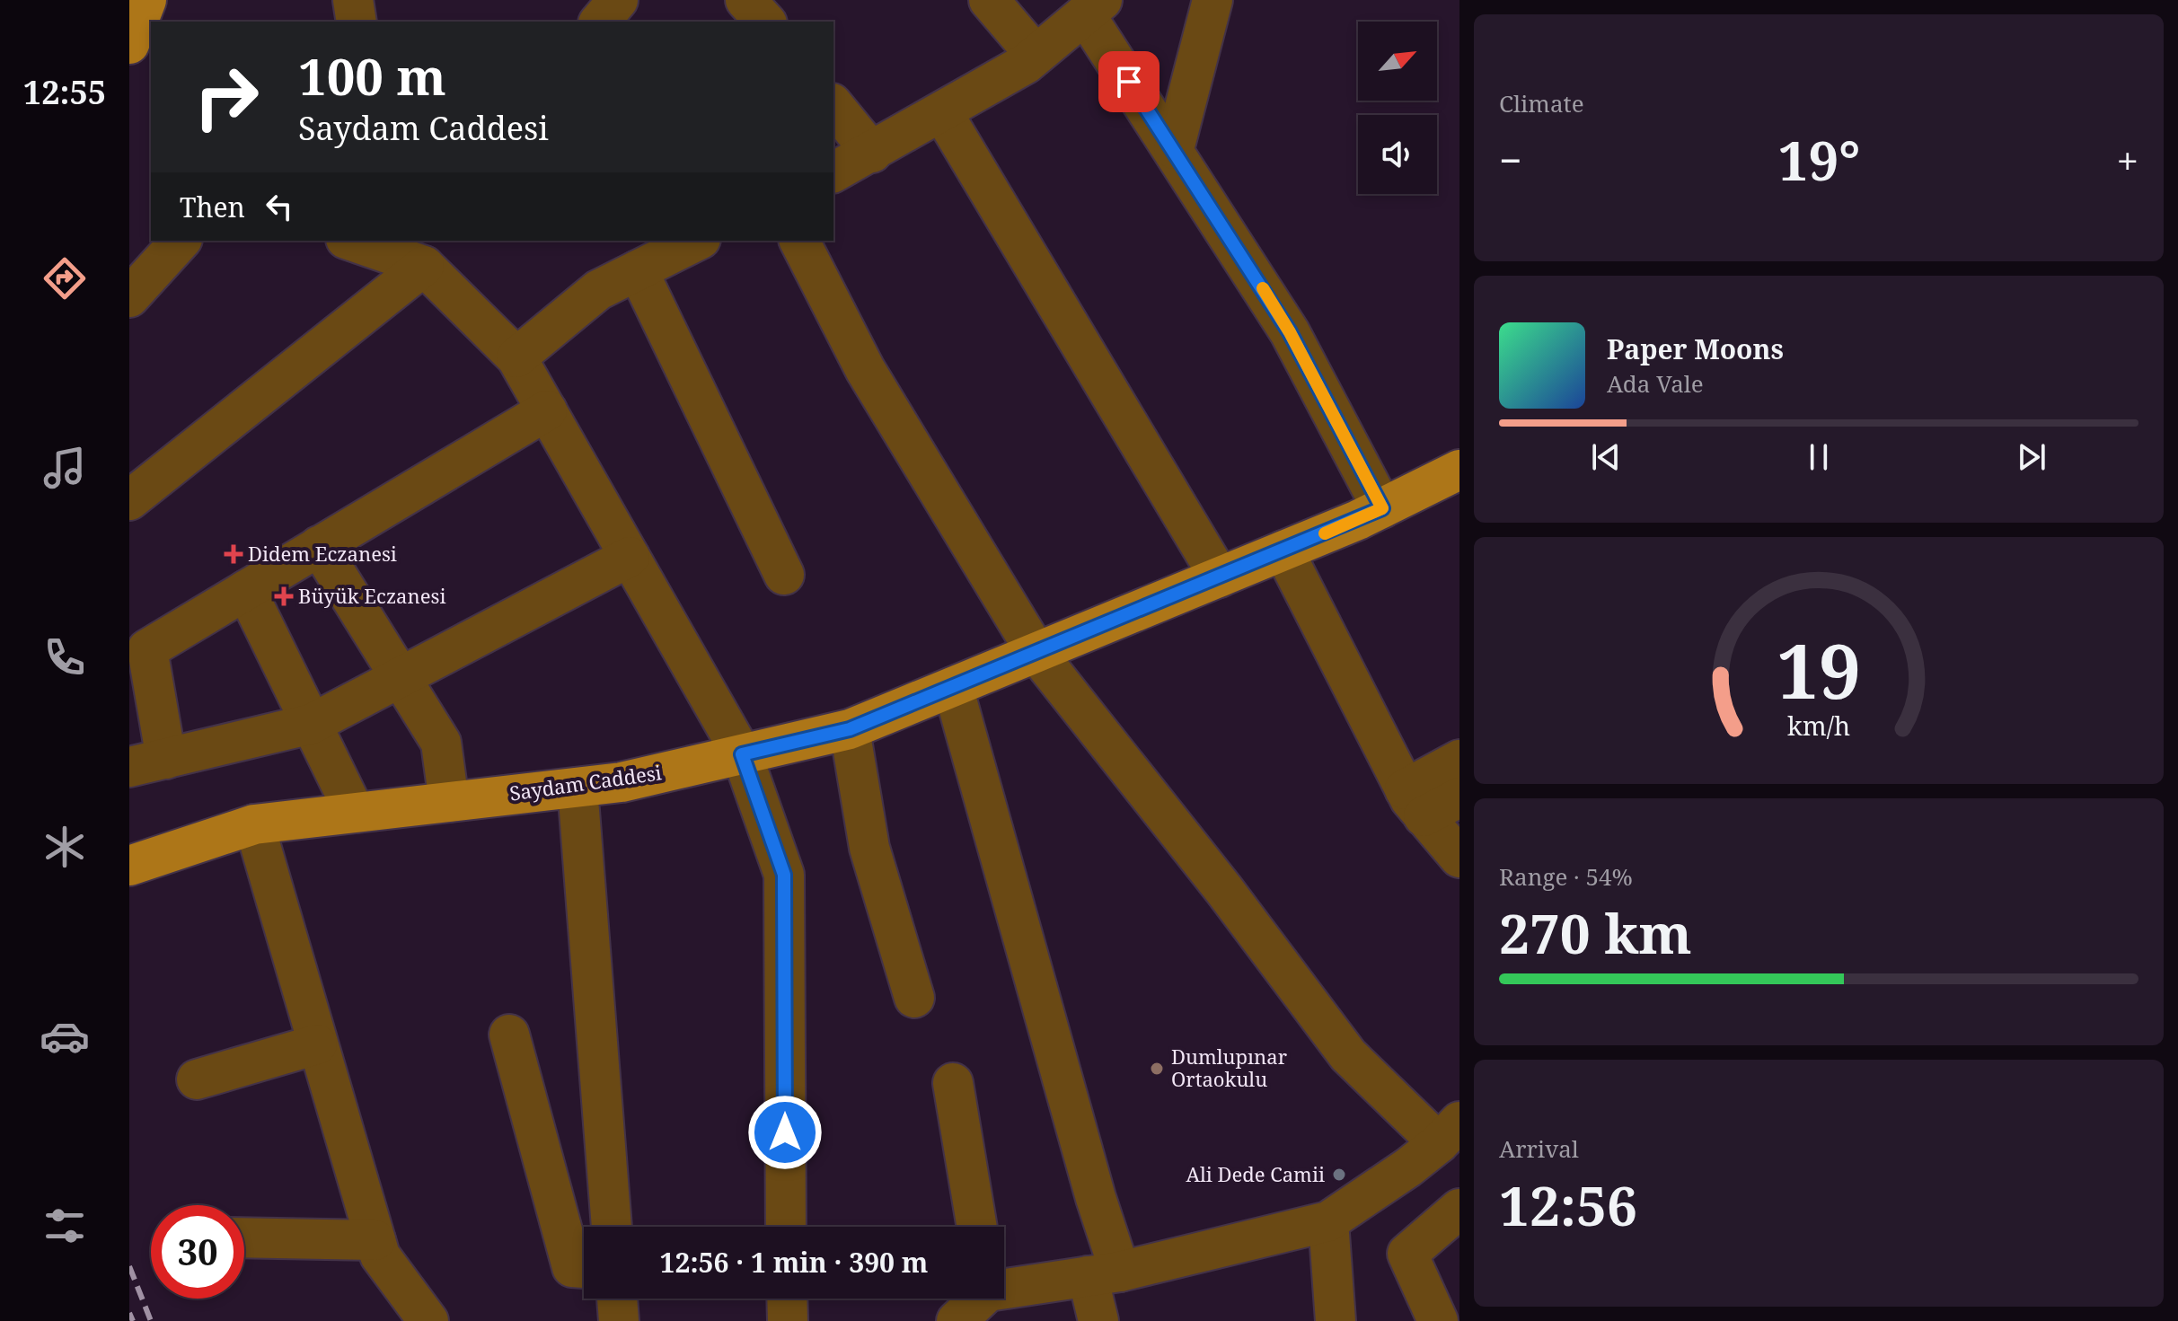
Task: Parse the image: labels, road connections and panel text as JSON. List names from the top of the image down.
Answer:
{
  "streets": {
    "main road": ["Saydam Caddesi"]
  },
  "places": {
    "health": ["Didem Eczanesi", "Büyük Eczanesi"],
    "other": ["Dumlupınar Ortaokulu", "Ali Dede Camii"]
  },
  "north": "top right",
  "page": {
    "tabs": "12:55",
    "tile": [
      "Climate",
      ["Range · 54%", "270 km"],
      ["Arrival", "12:56"]
    ],
    "turn": ["100 m", "Saydam Caddesi"],
    "heat": ["−", "19°", "+"],
    "then": "Then",
    "song": ["Paper Moons", "Ada Vale"],
    "limit": "30",
    "trip": "12:56 · 1 min · 390 m",
    "gauge": ["19", "km/h"]
  }
}
